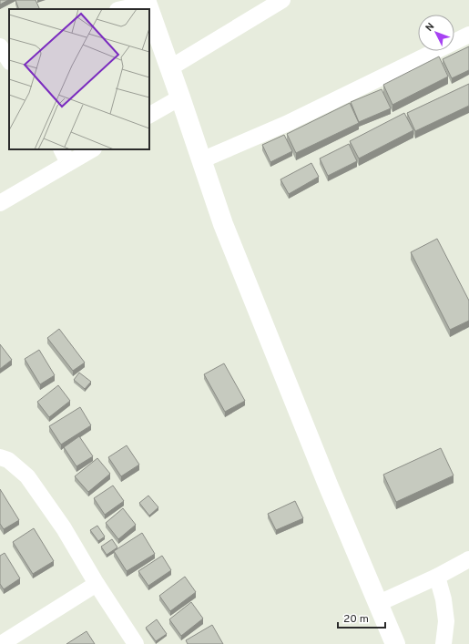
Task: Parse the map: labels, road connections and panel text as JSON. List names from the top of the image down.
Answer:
{
  "scale_bar": "20 m",
  "north": "top left"
}
